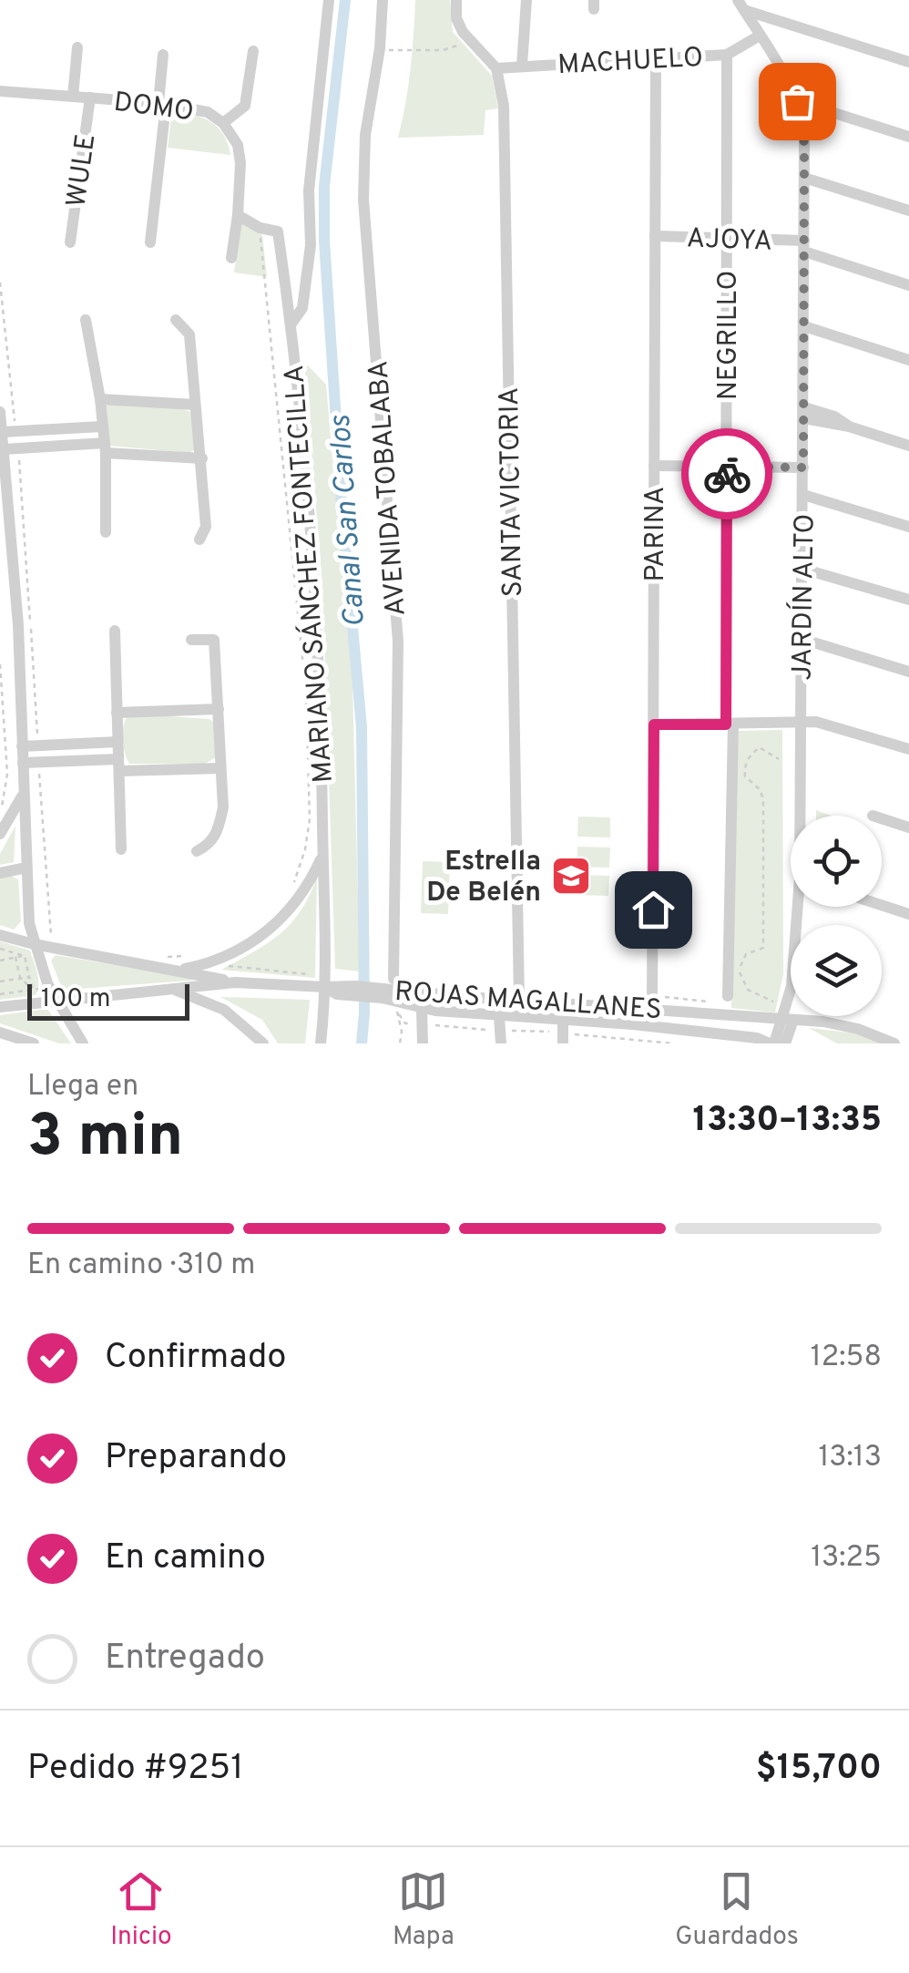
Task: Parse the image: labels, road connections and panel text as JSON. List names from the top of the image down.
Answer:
{
  "streets": {
    "street": [
      "MACHUELO",
      "DOMO",
      "WULE",
      "AJOYA",
      "NEGRILLO",
      "AVENIDA TOBALABA",
      "SANTA VICTORIA",
      "PARINA",
      "MARIANO SÁNCHEZ FONTECILLA",
      "JARDÍN ALTO",
      "ROJAS MAGALLANES"
    ]
  },
  "crossings": [
    ["MACHUELO", "NEGRILLO"],
    ["MACHUELO", "SANTA VICTORIA"],
    ["MACHUELO", "PARINA"],
    ["MACHUELO", "JARDÍN ALTO"],
    ["DOMO", "WULE"],
    ["AJOYA", "NEGRILLO"],
    ["AJOYA", "PARINA"],
    ["AJOYA", "JARDÍN ALTO"],
    ["SANTA VICTORIA", "ROJAS MAGALLANES"],
    ["PARINA", "ROJAS MAGALLANES"],
    ["MARIANO SÁNCHEZ FONTECILLA", "ROJAS MAGALLANES"],
    ["JARDÍN ALTO", "ROJAS MAGALLANES"]
  ],
  "water": ["Canal San Carlos"],
  "places": {
    "school or university": ["Estrella De Belén"]
  },
  "scale_bar": "100 m",
  "page": {
    "scale": "100 m",
    "heading": ["3 min", "Llega en", "13:30–13:35"],
    "panel": ["Pedido #9251", "$15,700"],
    "bar": "En camino · 310 m",
    "list": [
      ["Confirmado", "12:58"],
      ["Preparando", "13:13"],
      ["En camino", "13:25"],
      "Entregado"
    ],
    "tabs": ["Inicio", "Mapa", "Guardados"]
  }
}
